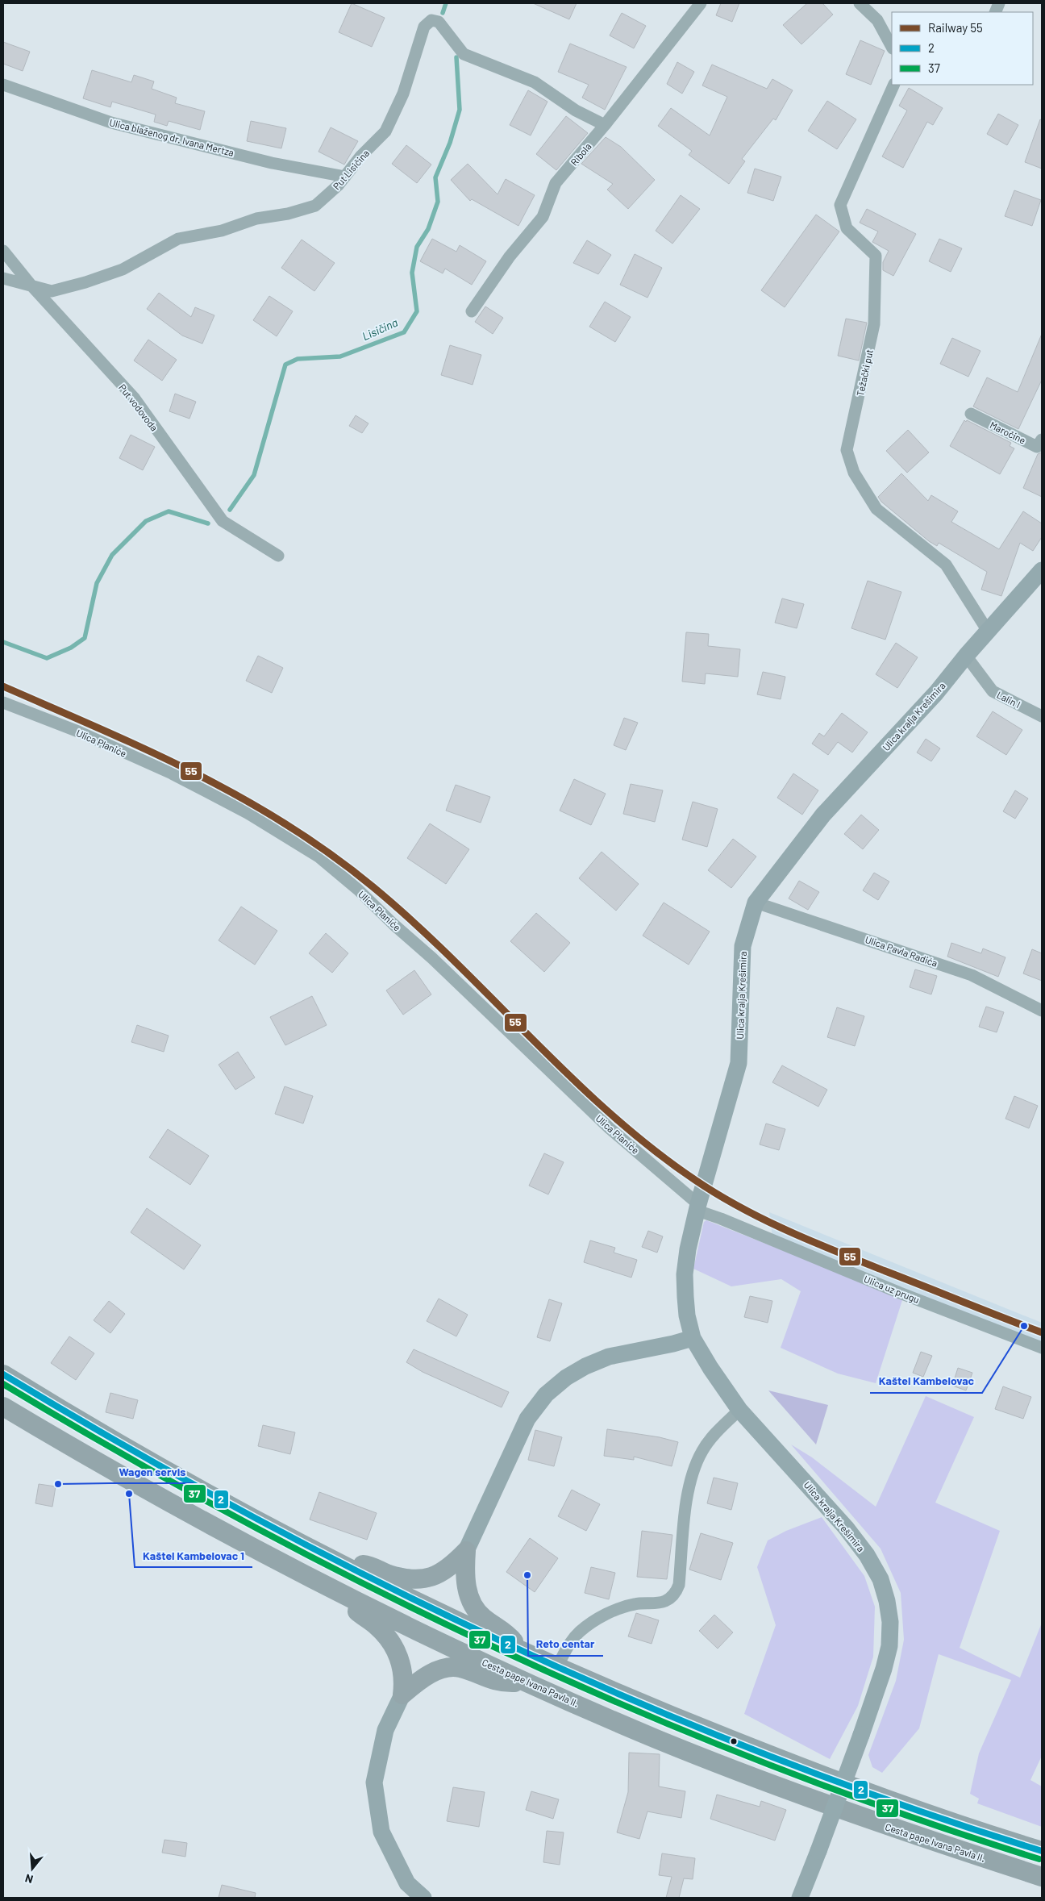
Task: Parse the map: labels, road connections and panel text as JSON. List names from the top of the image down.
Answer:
{
  "streets": {
    "main road": ["Cesta pape Ivana Pavla II."],
    "street": [
      "Ulica blaženog dr. Ivana Mertza",
      "Ribola",
      "Put Lisičina",
      "Težački put",
      "Put vodovoda",
      "Maročine",
      "Lalin I",
      "Ulica kralja Krešimira",
      "Ulica Planiće",
      "Ulica Pavla Radića",
      "Ulica uz prugu"
    ]
  },
  "crossings": [
    ["Ulica blaženog dr. Ivana Mertza", "Put Lisičina"],
    ["Ribola", "Put Lisičina"],
    ["Put Lisičina", "Put vodovoda"],
    ["Težački put", "Ulica kralja Krešimira"],
    ["Lalin I", "Ulica kralja Krešimira"],
    ["Ulica kralja Krešimira", "Ulica Planiće"],
    ["Ulica kralja Krešimira", "Ulica Pavla Radića"],
    ["Ulica kralja Krešimira", "Ulica uz prugu"],
    ["Ulica Planiće", "Ulica uz prugu"]
  ],
  "water": ["Lisičina"],
  "places": [
    "Kaštel Kambelovac",
    "Wagen servis",
    "Kaštel Kambelovac 1",
    "Reto centar"
  ],
  "lines": ["rail line 55", "transit line 2", "transit line 37"],
  "legend": ["Railway 55", "2", "37"],
  "north": "bottom"
}
